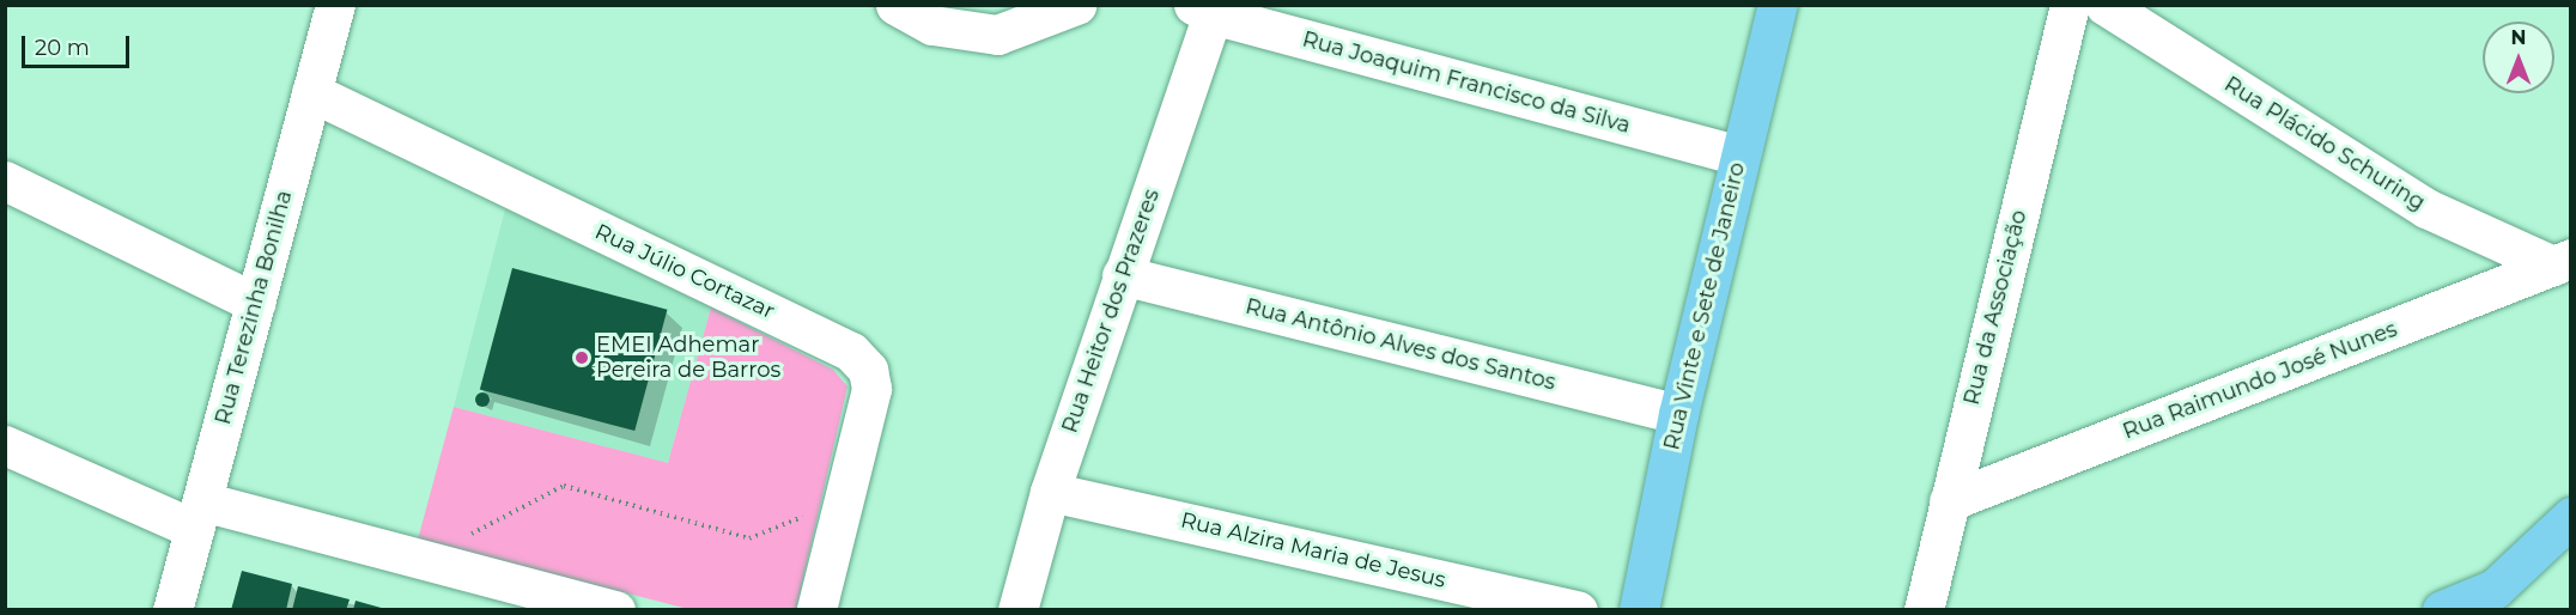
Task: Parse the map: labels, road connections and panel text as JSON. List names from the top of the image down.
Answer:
{
  "streets": {
    "main road": ["Rua Vinte e Sete de Janeiro"],
    "street": [
      "Rua Joaquim Francisco da Silva",
      "Rua Plácido Schuring",
      "Rua Júlio Cortazar",
      "Rua Terezinha Bonilha",
      "Rua da Associação",
      "Rua Heitor dos Prazeres",
      "Rua Antônio Alves dos Santos",
      "Rua Raimundo José Nunes",
      "Rua Alzira Maria de Jesus"
    ]
  },
  "crossings": [
    ["Rua Joaquim Francisco da Silva", "Rua Vinte e Sete de Janeiro"],
    ["Rua Joaquim Francisco da Silva", "Rua Heitor dos Prazeres"],
    ["Rua Plácido Schuring", "Rua Raimundo José Nunes"],
    ["Rua Júlio Cortazar", "Rua Terezinha Bonilha"],
    ["Rua Vinte e Sete de Janeiro", "Rua Antônio Alves dos Santos"],
    ["Rua da Associação", "Rua Raimundo José Nunes"],
    ["Rua Heitor dos Prazeres", "Rua Antônio Alves dos Santos"],
    ["Rua Heitor dos Prazeres", "Rua Alzira Maria de Jesus"]
  ],
  "places": ["EMEI Adhemar Pereira de Barros"],
  "scale_bar": "20 m",
  "north": "top"
}
